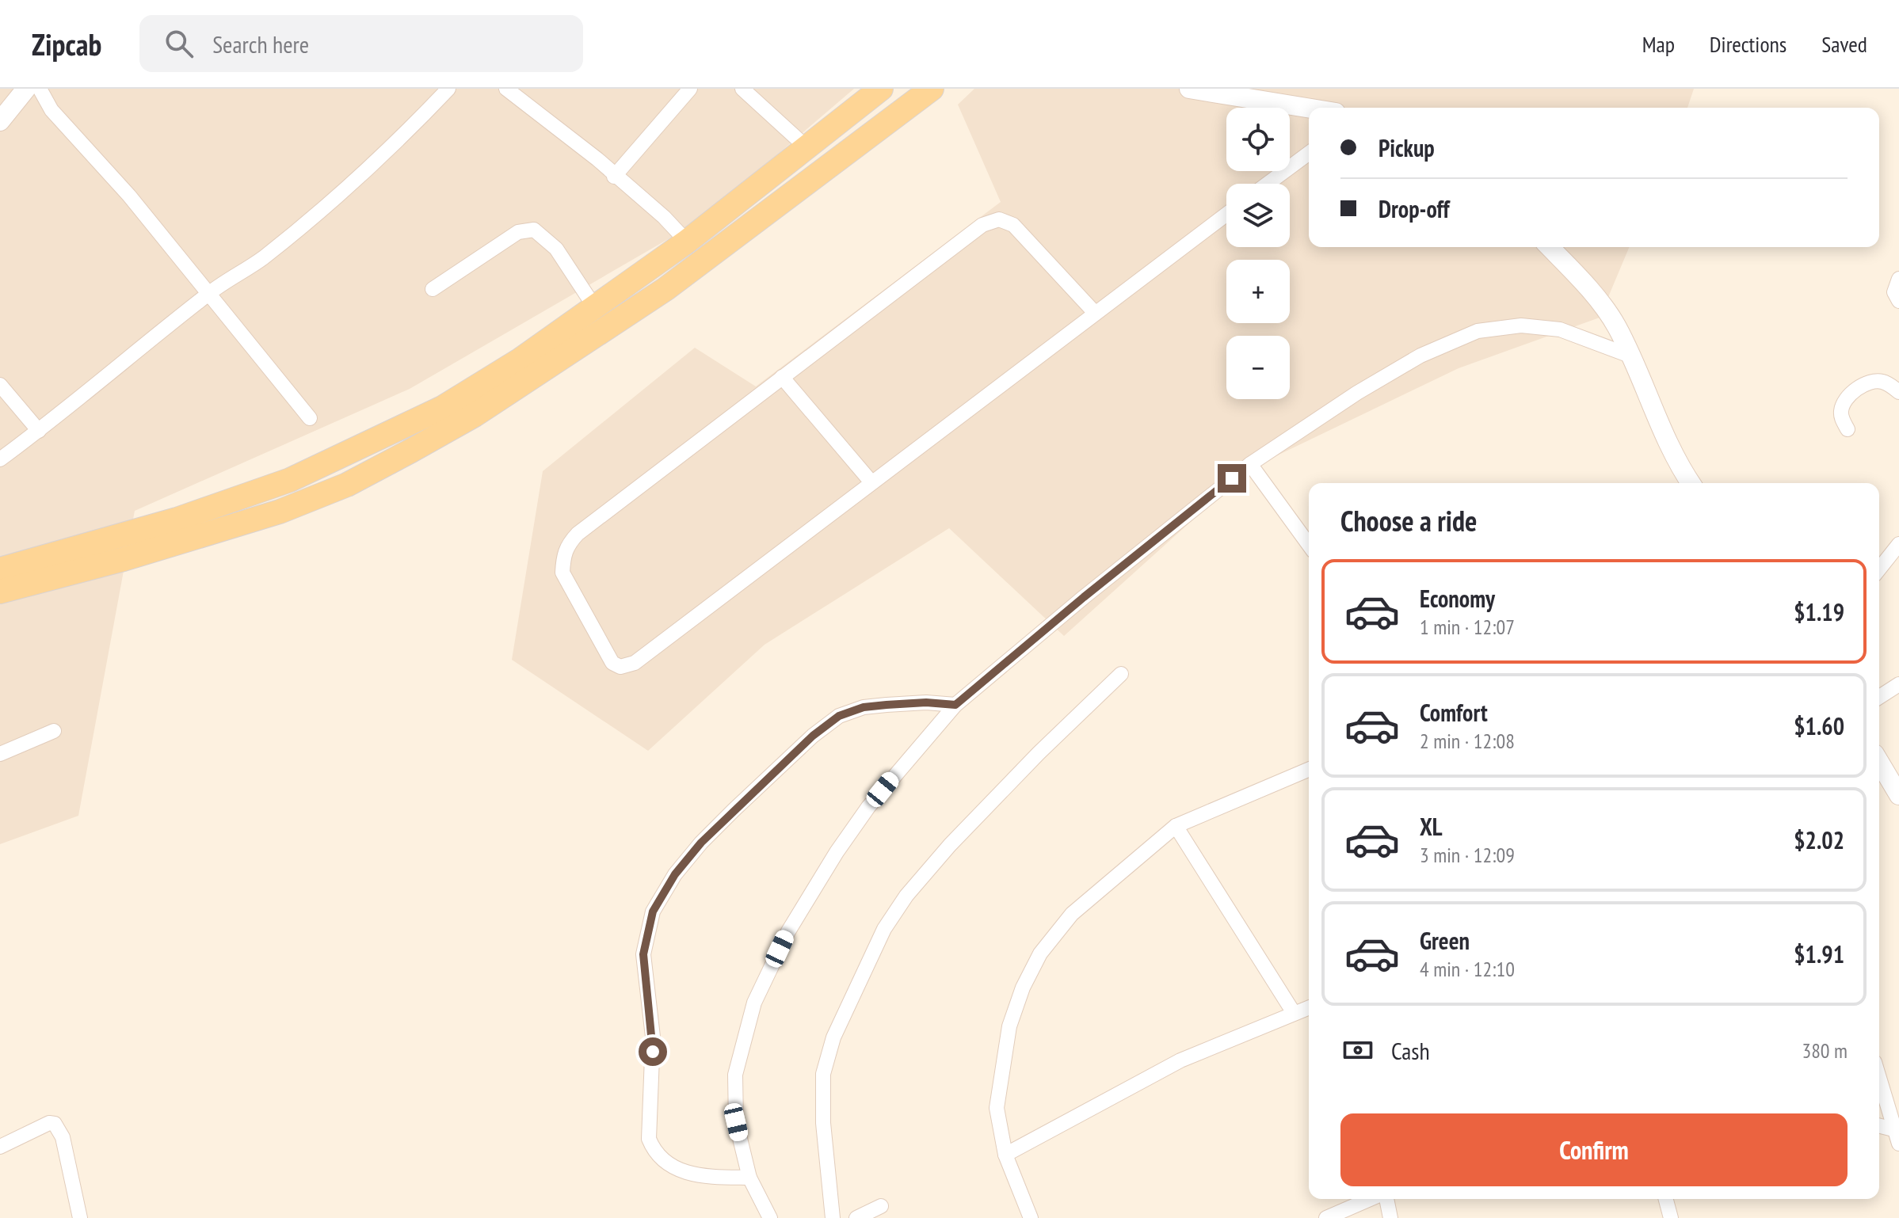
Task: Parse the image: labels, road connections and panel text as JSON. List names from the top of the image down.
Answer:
{
  "page": {
    "header": "Zipcab",
    "search": "Search here",
    "nav": ["Map", "Directions", "Saved"],
    "map_buttons": ["+", "−"],
    "banner": ["Pickup", "Drop-off"],
    "heading": "Choose a ride",
    "list": [
      {
        "name": "Economy",
        "note": "1 min · 12:07",
        "value": "$1.19"
      },
      {
        "name": "Comfort",
        "note": "2 min · 12:08",
        "value": "$1.60"
      },
      {
        "name": "XL",
        "note": "3 min · 12:09",
        "value": "$2.02"
      },
      {
        "name": "Green",
        "note": "4 min · 12:10",
        "value": "$1.91"
      }
    ],
    "pay": ["Cash", "380 m"],
    "buttons": "Confirm"
  }
}
